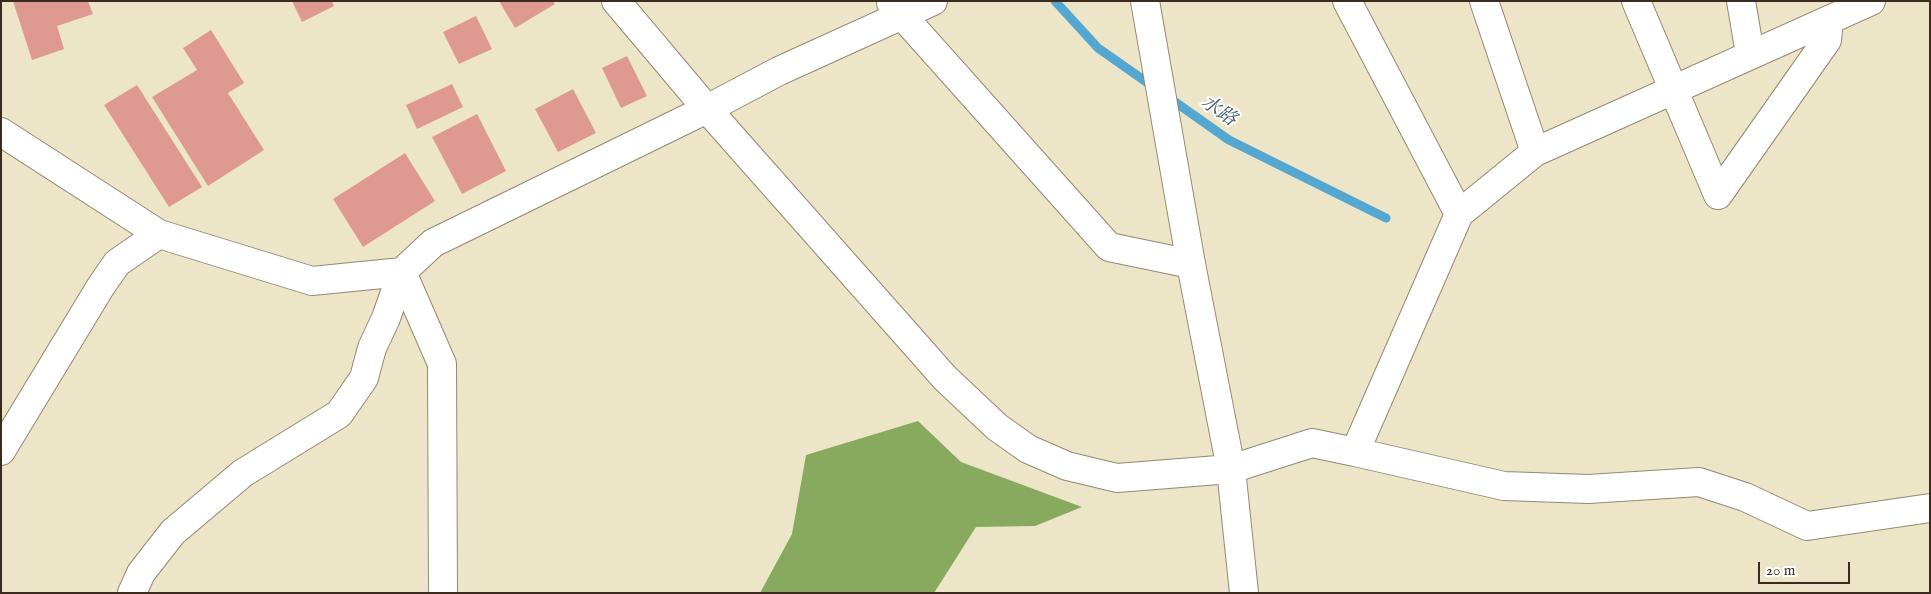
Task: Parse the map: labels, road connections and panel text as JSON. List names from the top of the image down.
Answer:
{
  "water": ["水路"],
  "scale_bar": "20 m"
}
